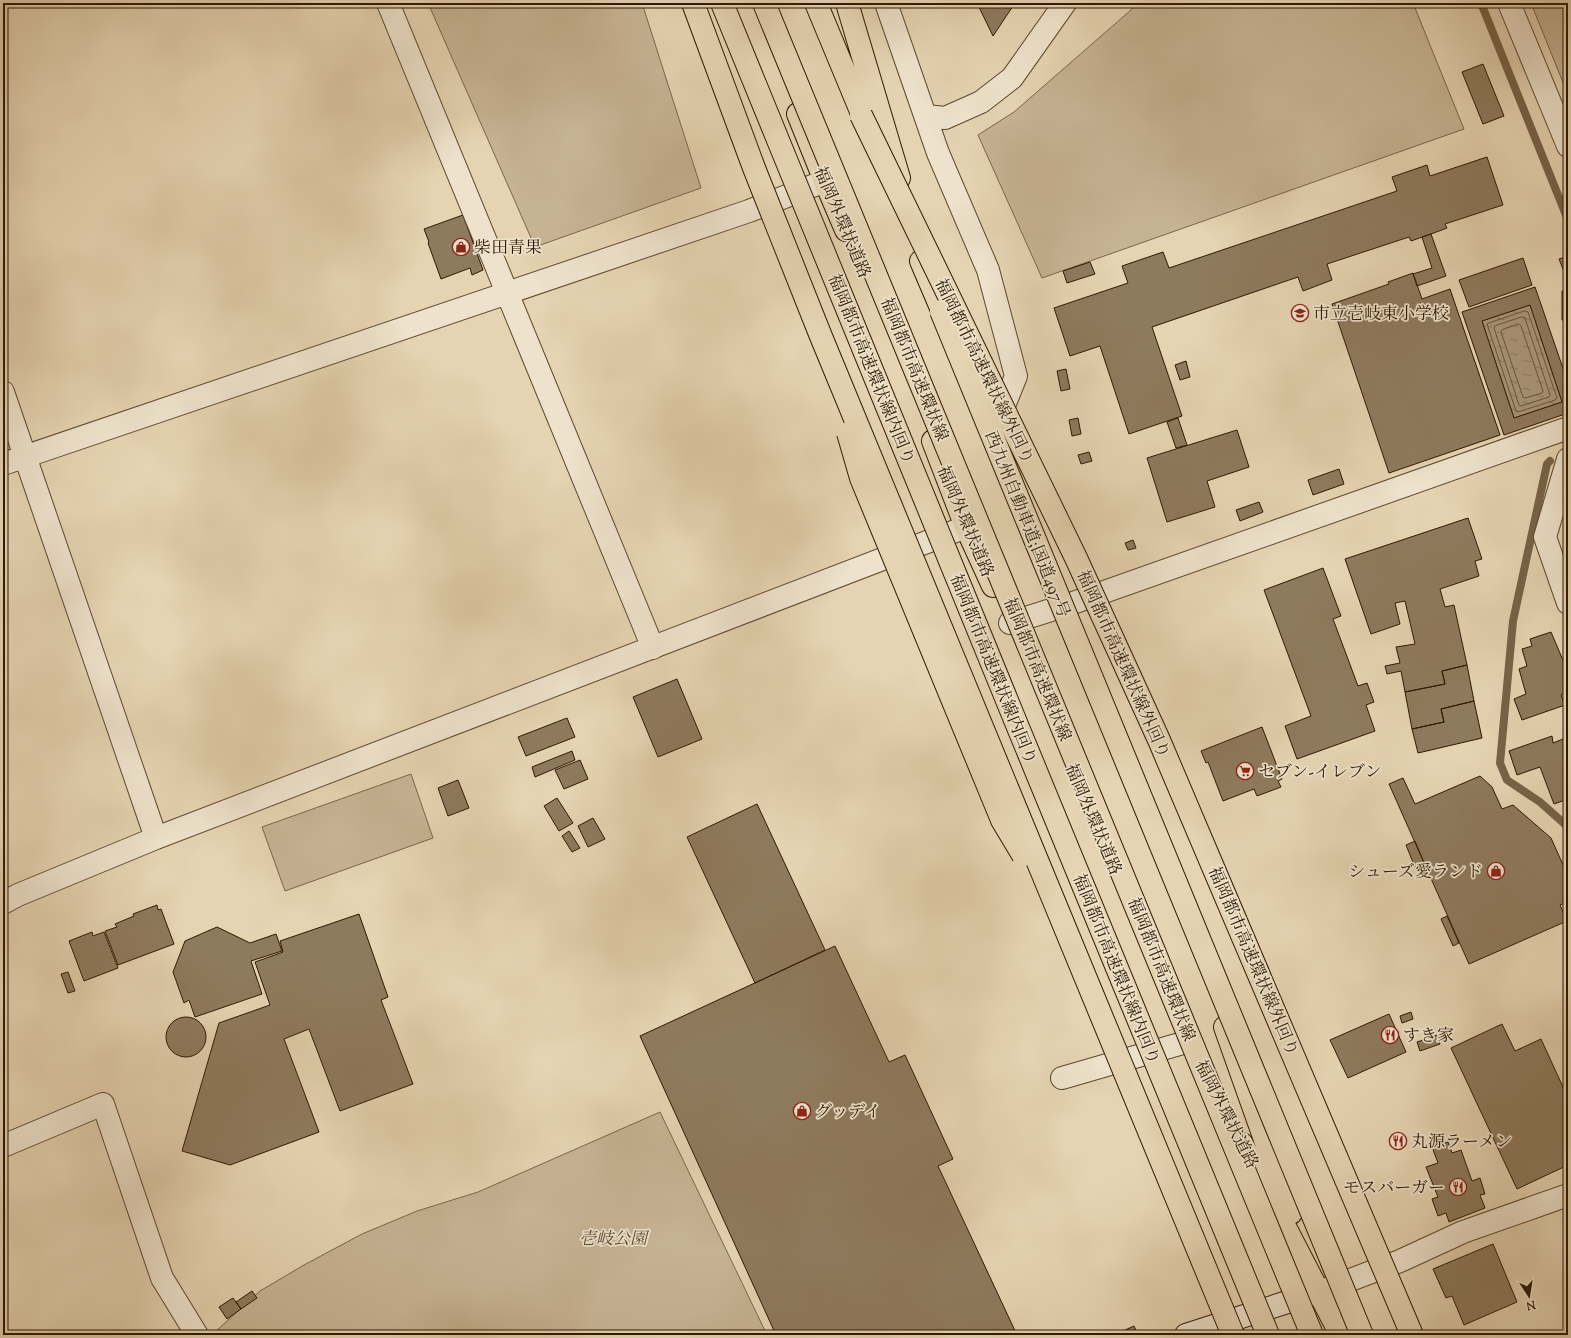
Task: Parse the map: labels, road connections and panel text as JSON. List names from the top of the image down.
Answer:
{
  "streets": {
    "highway": [
      "福岡外環状道路",
      "福岡都市高速環状線内回り",
      "福岡都市高速環状線",
      "福岡都市高速環状線外回り",
      "西九州自動車道;国道497号"
    ]
  },
  "crossings": [
    ["福岡外環状道路", "福岡都市高速環状線外回り"],
    ["福岡都市高速環状線外回り", "西九州自動車道;国道497号"]
  ],
  "parks": ["壱岐公園"],
  "places": {
    "shop": ["柴田青果", "シューズ愛ランド", "グッデイ"],
    "school or university": ["市立壱岐東小学校"],
    "supermarket": ["セブン-イレブン"],
    "restaurant": ["すき家", "丸源ラーメン", "モスバーガー"]
  },
  "north": "bottom"
}
